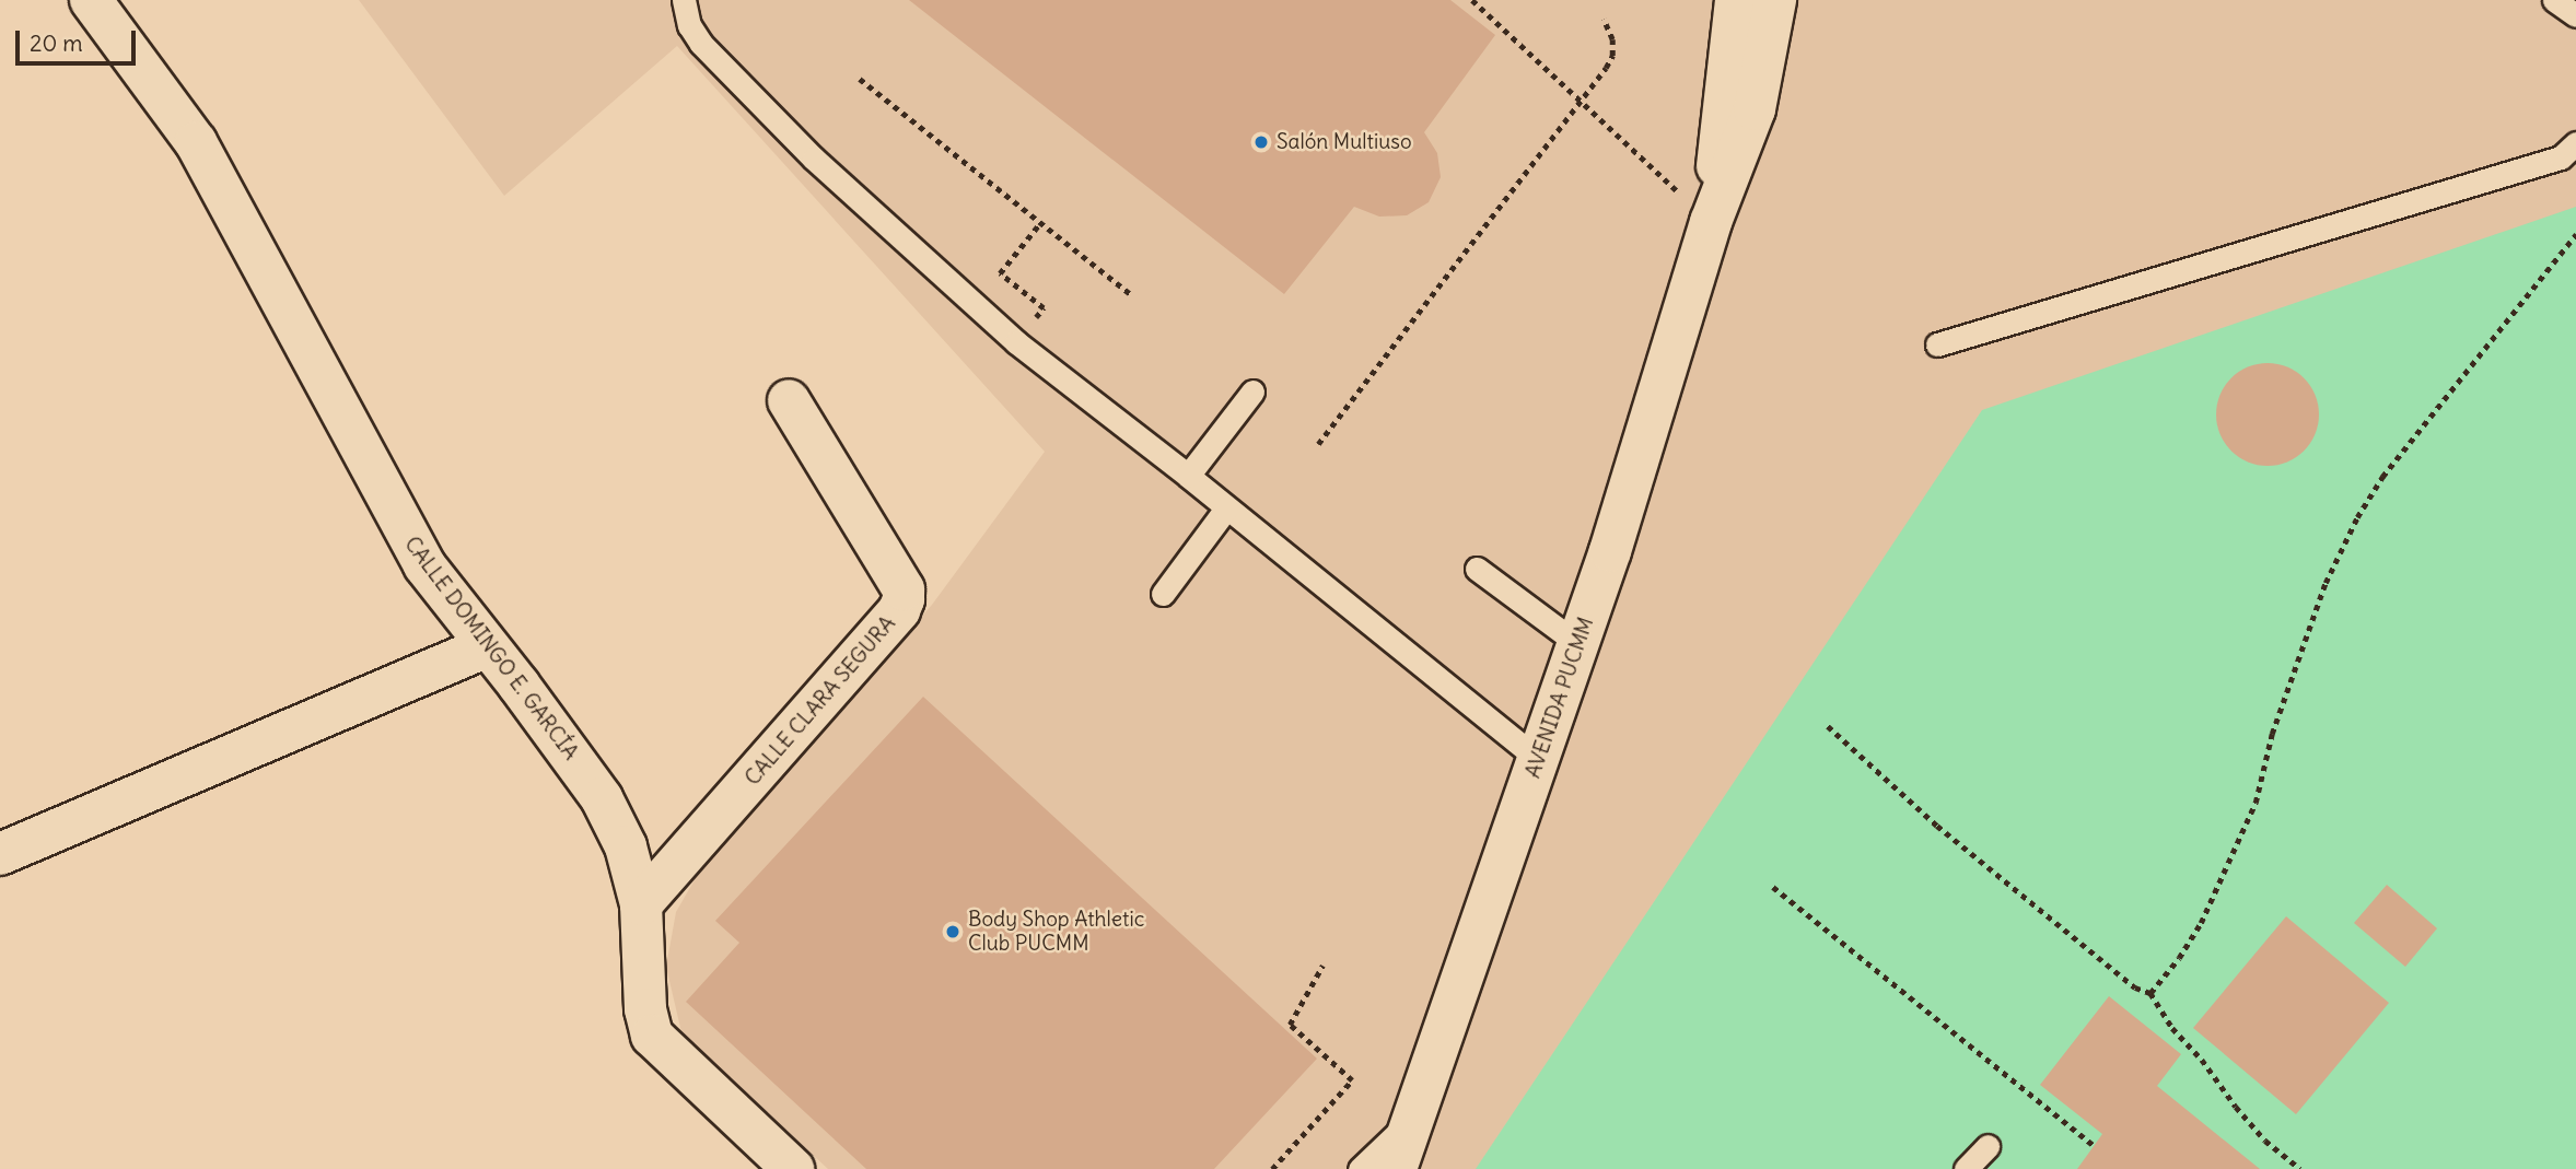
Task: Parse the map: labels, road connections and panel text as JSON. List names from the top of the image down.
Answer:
{
  "streets": {
    "street": ["CALLE DOMINGO E. GARCÍA", "AVENIDA PUCMM", "CALLE CLARA SEGURA"]
  },
  "crossings": [
    ["CALLE DOMINGO E. GARCÍA", "CALLE CLARA SEGURA"]
  ],
  "places": ["Salón Multiuso", "Body Shop Athletic Club PUCMM"],
  "scale_bar": "20 m"
}
